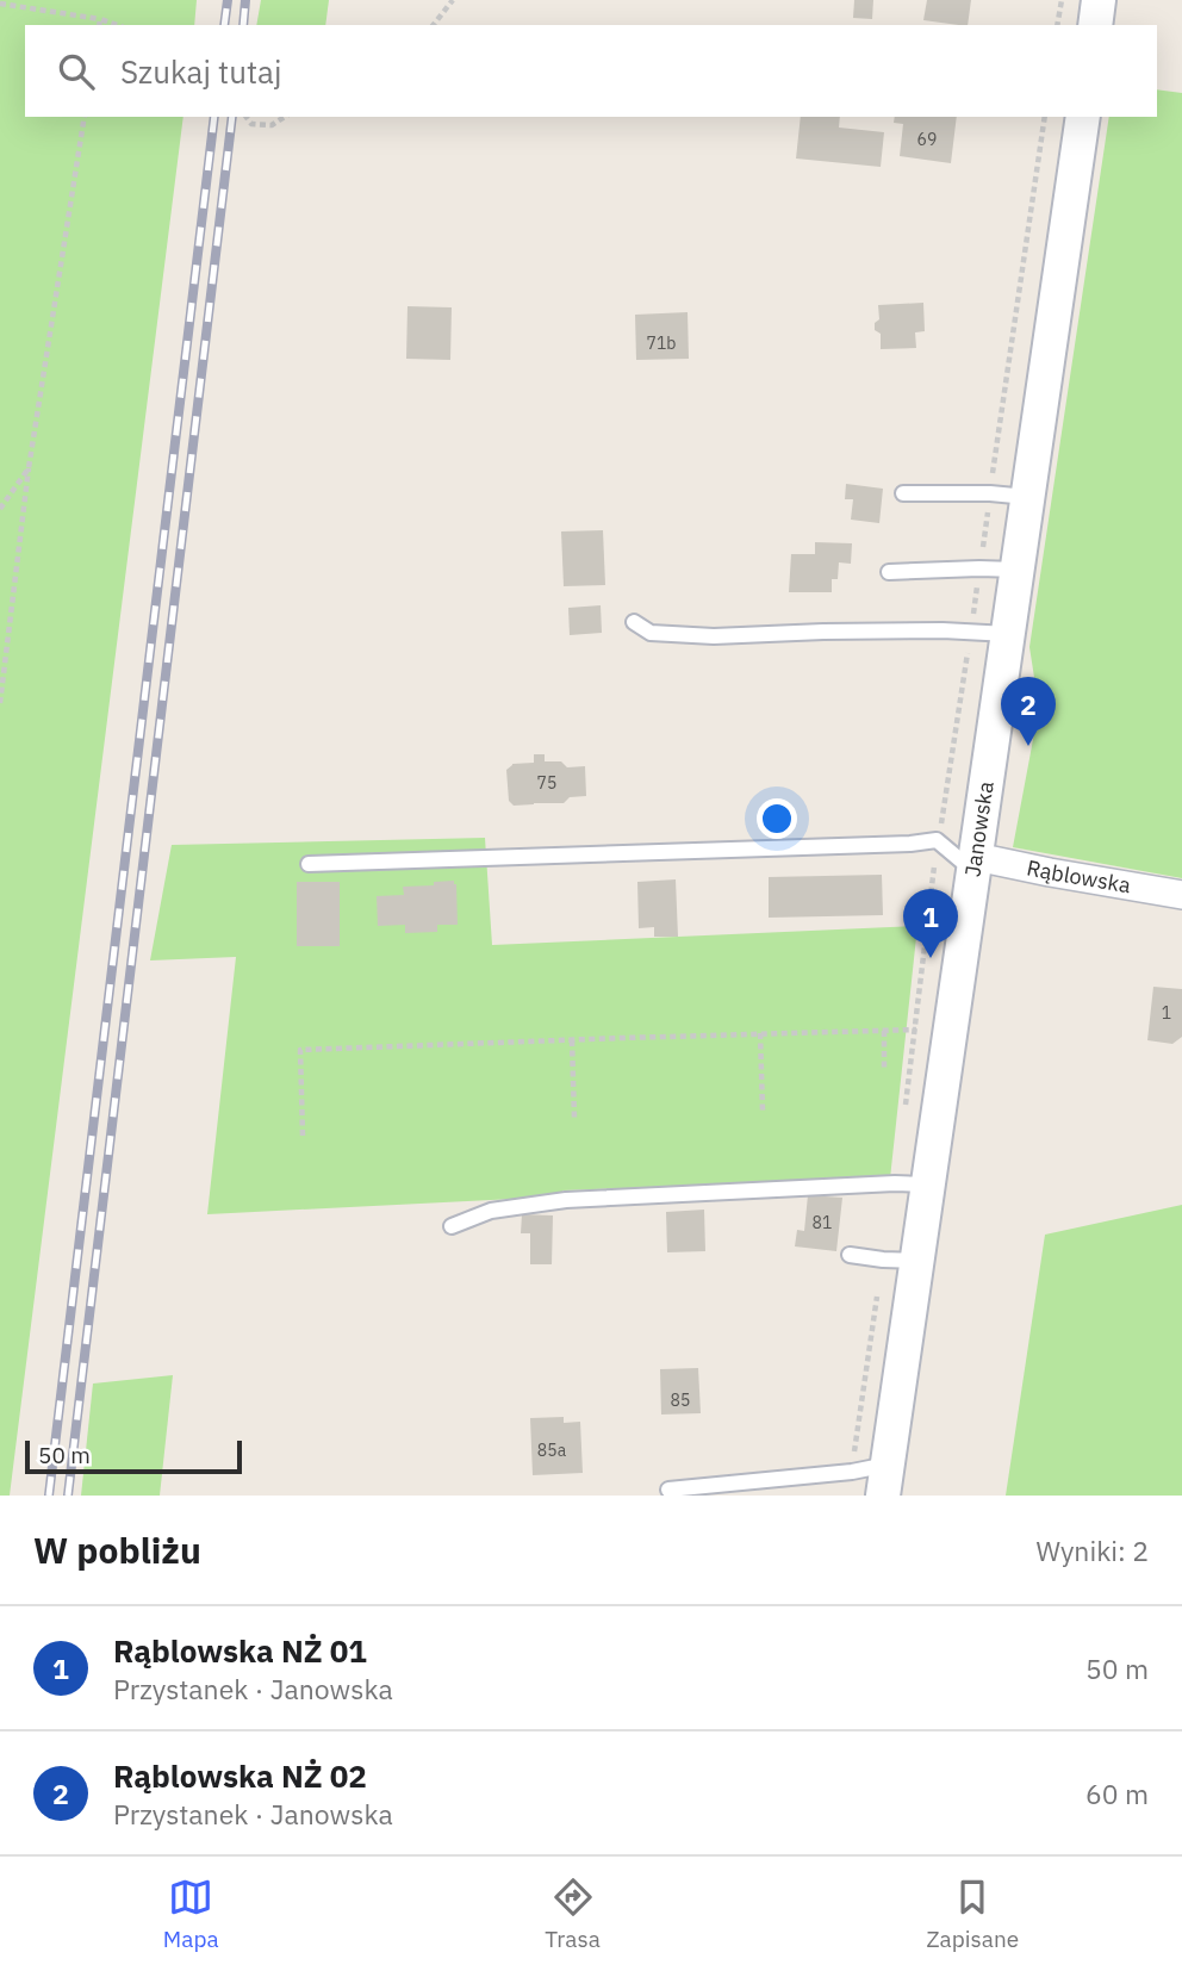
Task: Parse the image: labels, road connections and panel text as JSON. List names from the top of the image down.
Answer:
{
  "streets": {
    "street": ["Janowska", "Rąblowska"]
  },
  "crossings": [
    ["Janowska", "Rąblowska"]
  ],
  "house_numbers": [
    "69",
    "71b",
    "75",
    "1",
    "81",
    "85",
    "85a"
  ],
  "scale_bar": "50 m",
  "page": {
    "search": "Szukaj tutaj",
    "pins": ["2", "1"],
    "scale": "50 m",
    "heading": ["W pobliżu", "Wyniki: 2"],
    "list": [
      {
        "mark": "1",
        "name": "Rąblowska NŻ 01",
        "note": "Przystanek · Janowska",
        "value": "50 m"
      },
      {
        "mark": "2",
        "name": "Rąblowska NŻ 02",
        "note": "Przystanek · Janowska",
        "value": "60 m"
      }
    ],
    "nav": ["Mapa", "Trasa", "Zapisane"]
  }
}
